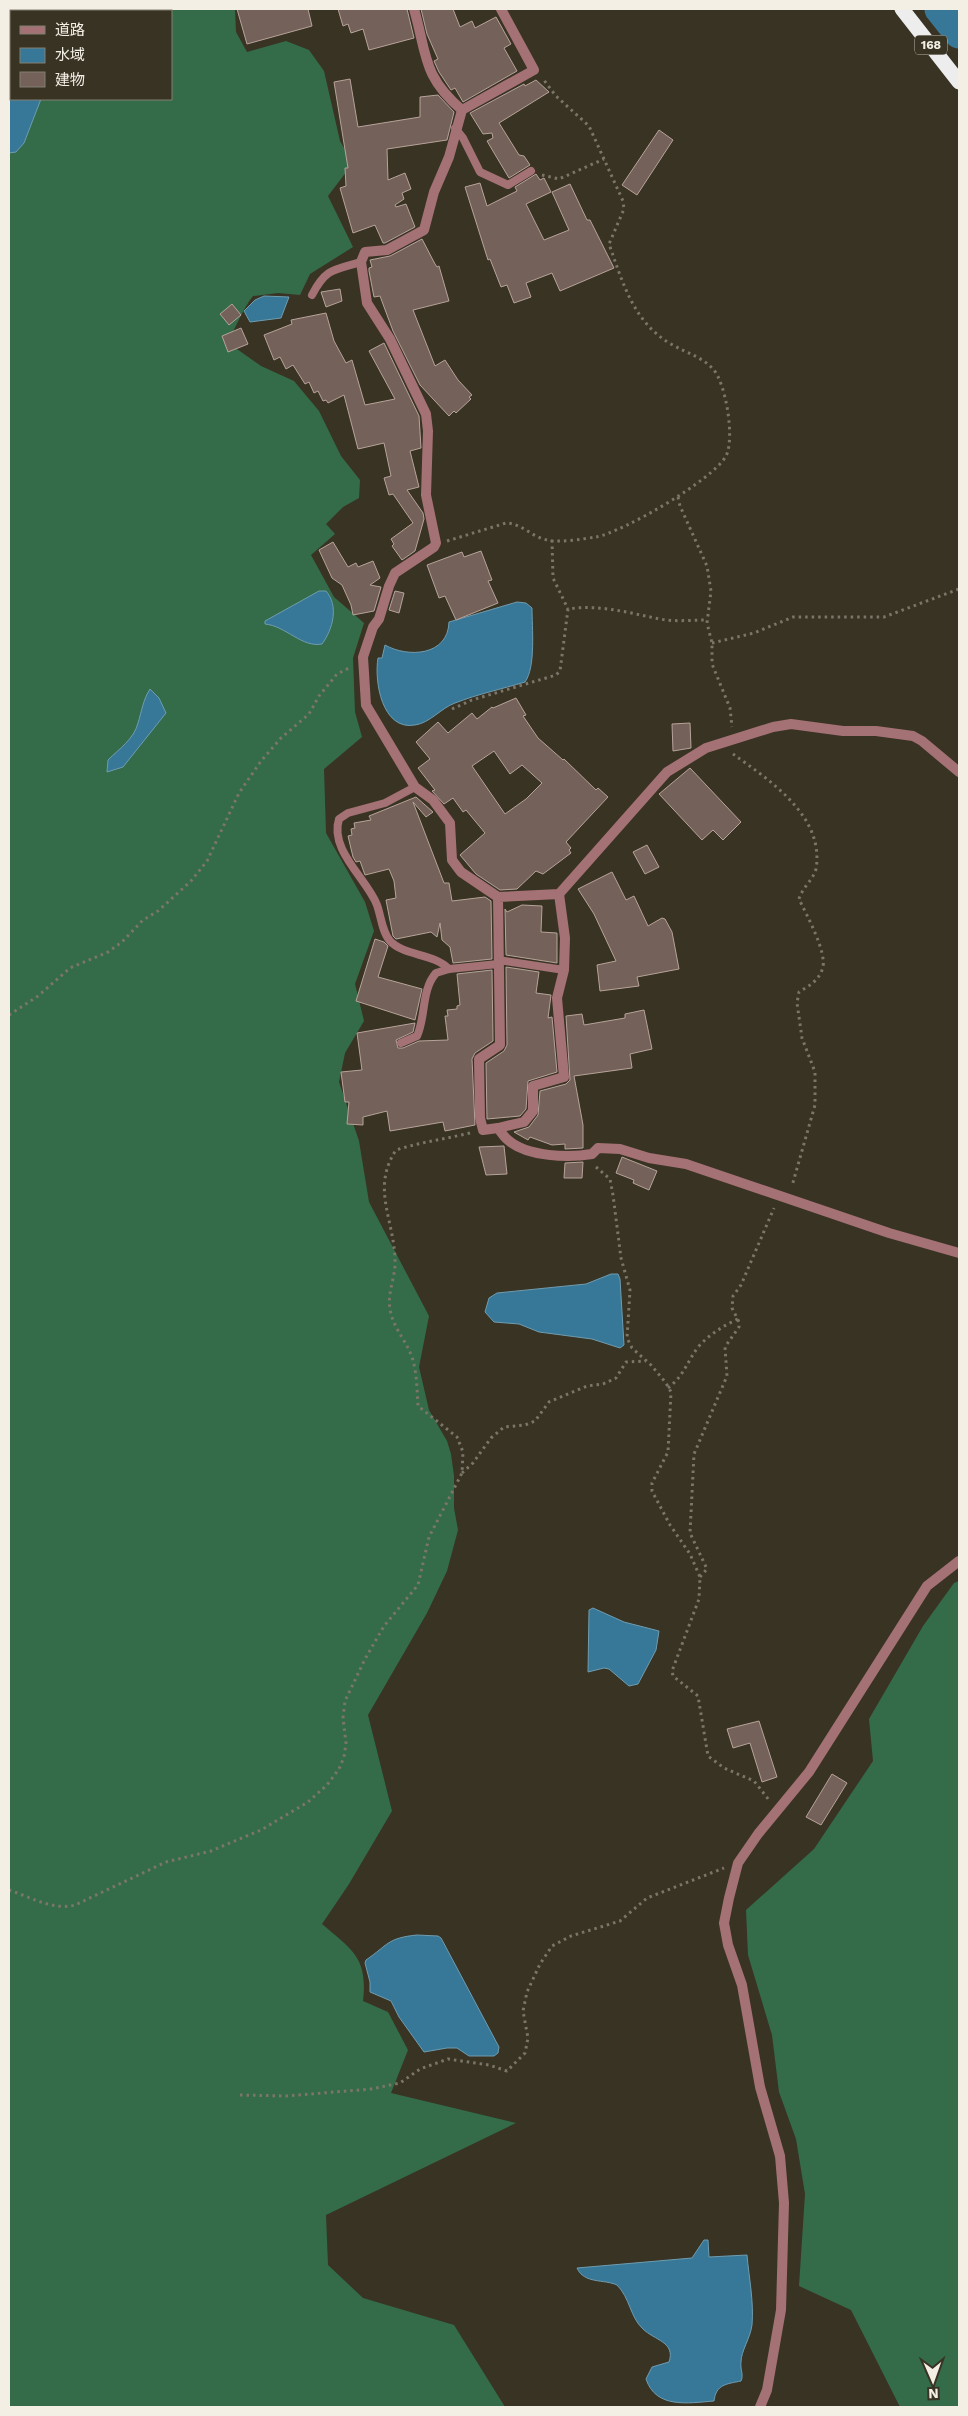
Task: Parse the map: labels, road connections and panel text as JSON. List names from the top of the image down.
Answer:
{
  "streets": {
    "highway": ["168"]
  },
  "legend": ["道路", "水域", "建物"],
  "north": "bottom"
}
